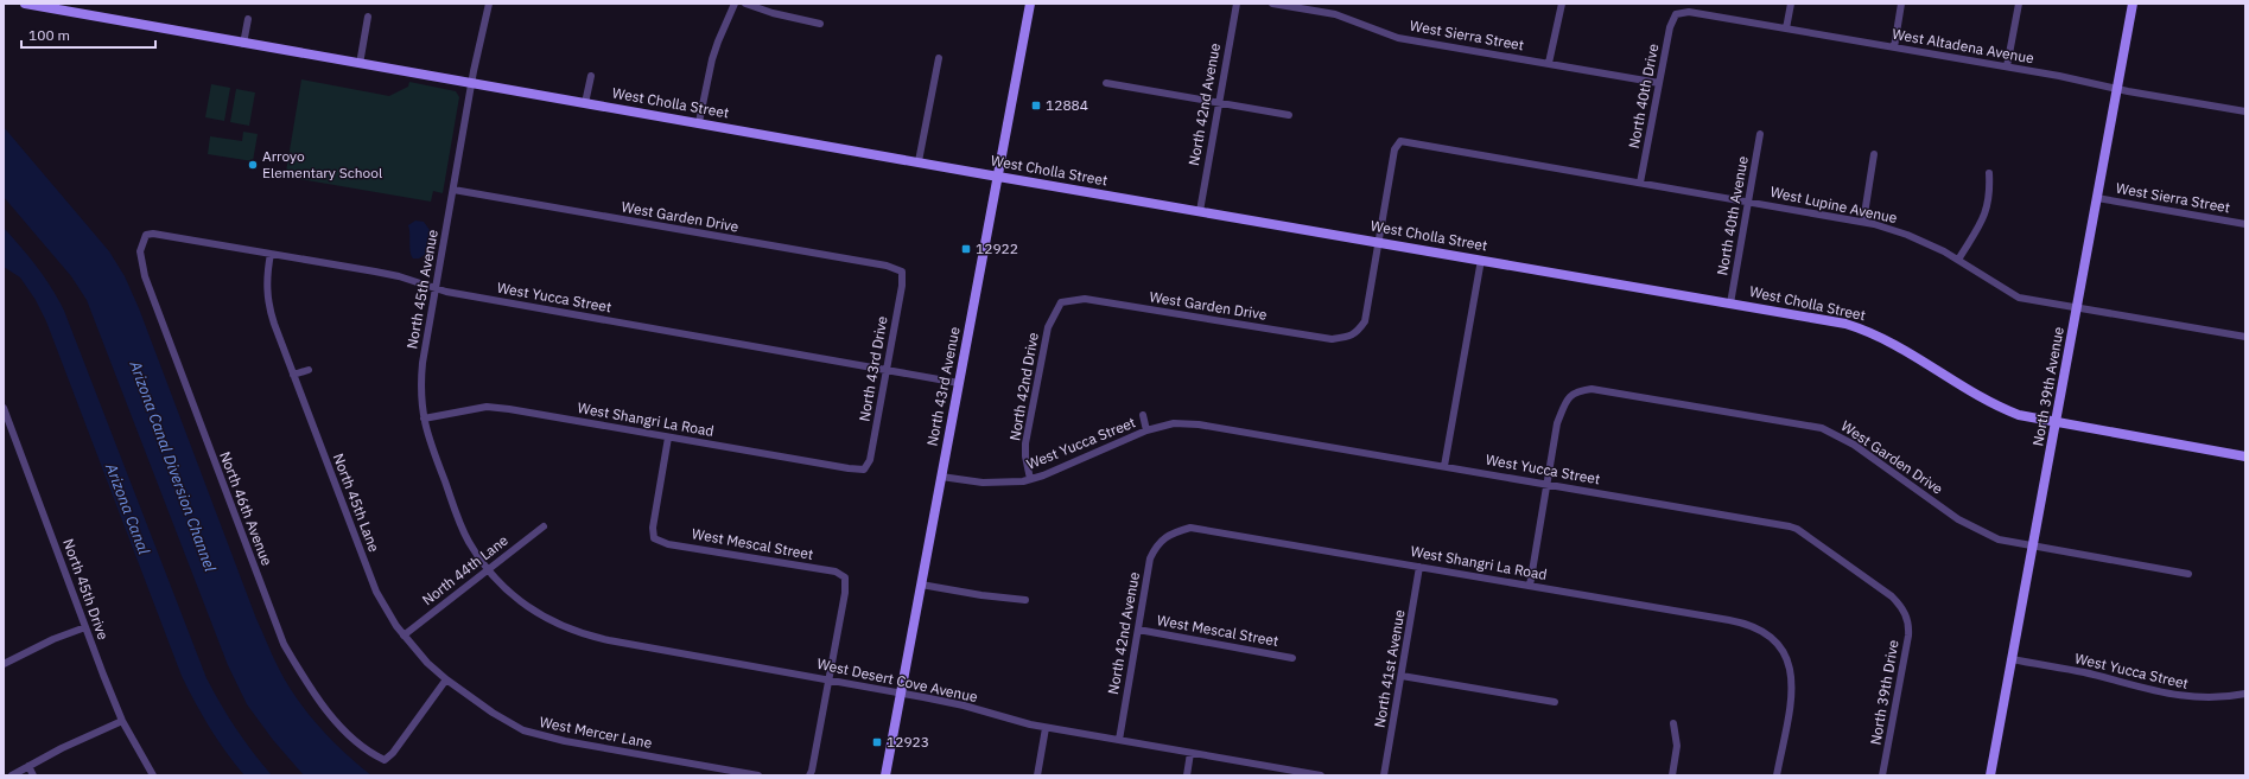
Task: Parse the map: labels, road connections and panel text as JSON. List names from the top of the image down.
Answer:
{
  "streets": {
    "street": [
      "West Sierra Street",
      "West Altadena Avenue",
      "North 40th Drive",
      "West Cholla Street",
      "North 42nd Avenue",
      "West Lupine Avenue",
      "North 40th Avenue",
      "West Garden Drive",
      "North 45th Avenue",
      "West Yucca Street",
      "North 43rd Drive",
      "North 43rd Avenue",
      "North 42nd Drive",
      "North 39th Avenue",
      "West Shangri La Road",
      "North 45th Lane",
      "North 46th Avenue",
      "West Mescal Street",
      "North 44th Lane",
      "North 45th Drive",
      "North 41st Avenue",
      "West Desert Cove Avenue",
      "North 39th Drive",
      "West Mercer Lane"
    ]
  },
  "crossings": [
    ["West Sierra Street", "North 40th Drive"],
    ["West Sierra Street", "North 39th Avenue"],
    ["West Altadena Avenue", "North 40th Drive"],
    ["West Altadena Avenue", "North 39th Avenue"],
    ["North 40th Drive", "West Lupine Avenue"],
    ["West Cholla Street", "North 42nd Avenue"],
    ["West Cholla Street", "West Lupine Avenue"],
    ["West Cholla Street", "North 40th Avenue"],
    ["West Cholla Street", "West Garden Drive"],
    ["West Cholla Street", "North 45th Avenue"],
    ["West Cholla Street", "North 43rd Avenue"],
    ["West Cholla Street", "North 39th Avenue"],
    ["North 42nd Avenue", "West Shangri La Road"],
    ["North 42nd Avenue", "West Mescal Street"],
    ["North 42nd Avenue", "West Desert Cove Avenue"],
    ["West Lupine Avenue", "North 40th Avenue"],
    ["West Lupine Avenue", "West Garden Drive"],
    ["West Lupine Avenue", "North 39th Avenue"],
    ["West Garden Drive", "North 45th Avenue"],
    ["West Garden Drive", "West Yucca Street"],
    ["West Garden Drive", "North 43rd Drive"],
    ["West Garden Drive", "North 42nd Drive"],
    ["West Garden Drive", "North 39th Avenue"],
    ["North 45th Avenue", "West Yucca Street"],
    ["North 45th Avenue", "West Shangri La Road"],
    ["North 45th Avenue", "North 44th Lane"],
    ["North 45th Avenue", "West Desert Cove Avenue"],
    ["West Yucca Street", "North 43rd Drive"],
    ["West Yucca Street", "North 43rd Avenue"],
    ["West Yucca Street", "North 42nd Drive"],
    ["West Yucca Street", "North 39th Avenue"],
    ["West Yucca Street", "North 45th Lane"],
    ["West Yucca Street", "North 46th Avenue"],
    ["West Yucca Street", "North 39th Drive"],
    ["North 43rd Drive", "West Shangri La Road"],
    ["North 43rd Avenue", "West Desert Cove Avenue"],
    ["West Shangri La Road", "West Mescal Street"],
    ["West Shangri La Road", "North 41st Avenue"],
    ["North 45th Lane", "North 44th Lane"],
    ["North 45th Lane", "West Mercer Lane"],
    ["North 46th Avenue", "West Mercer Lane"],
    ["West Mescal Street", "West Desert Cove Avenue"],
    ["North 44th Lane", "West Desert Cove Avenue"],
    ["North 44th Lane", "West Mercer Lane"]
  ],
  "water": ["Arizona Canal Diversion Channel", "Arizona Canal"],
  "places": {
    "transit": ["12884", "12922", "12923"],
    "other": ["Arroyo Elementary School"]
  },
  "scale_bar": "100 m"
}
